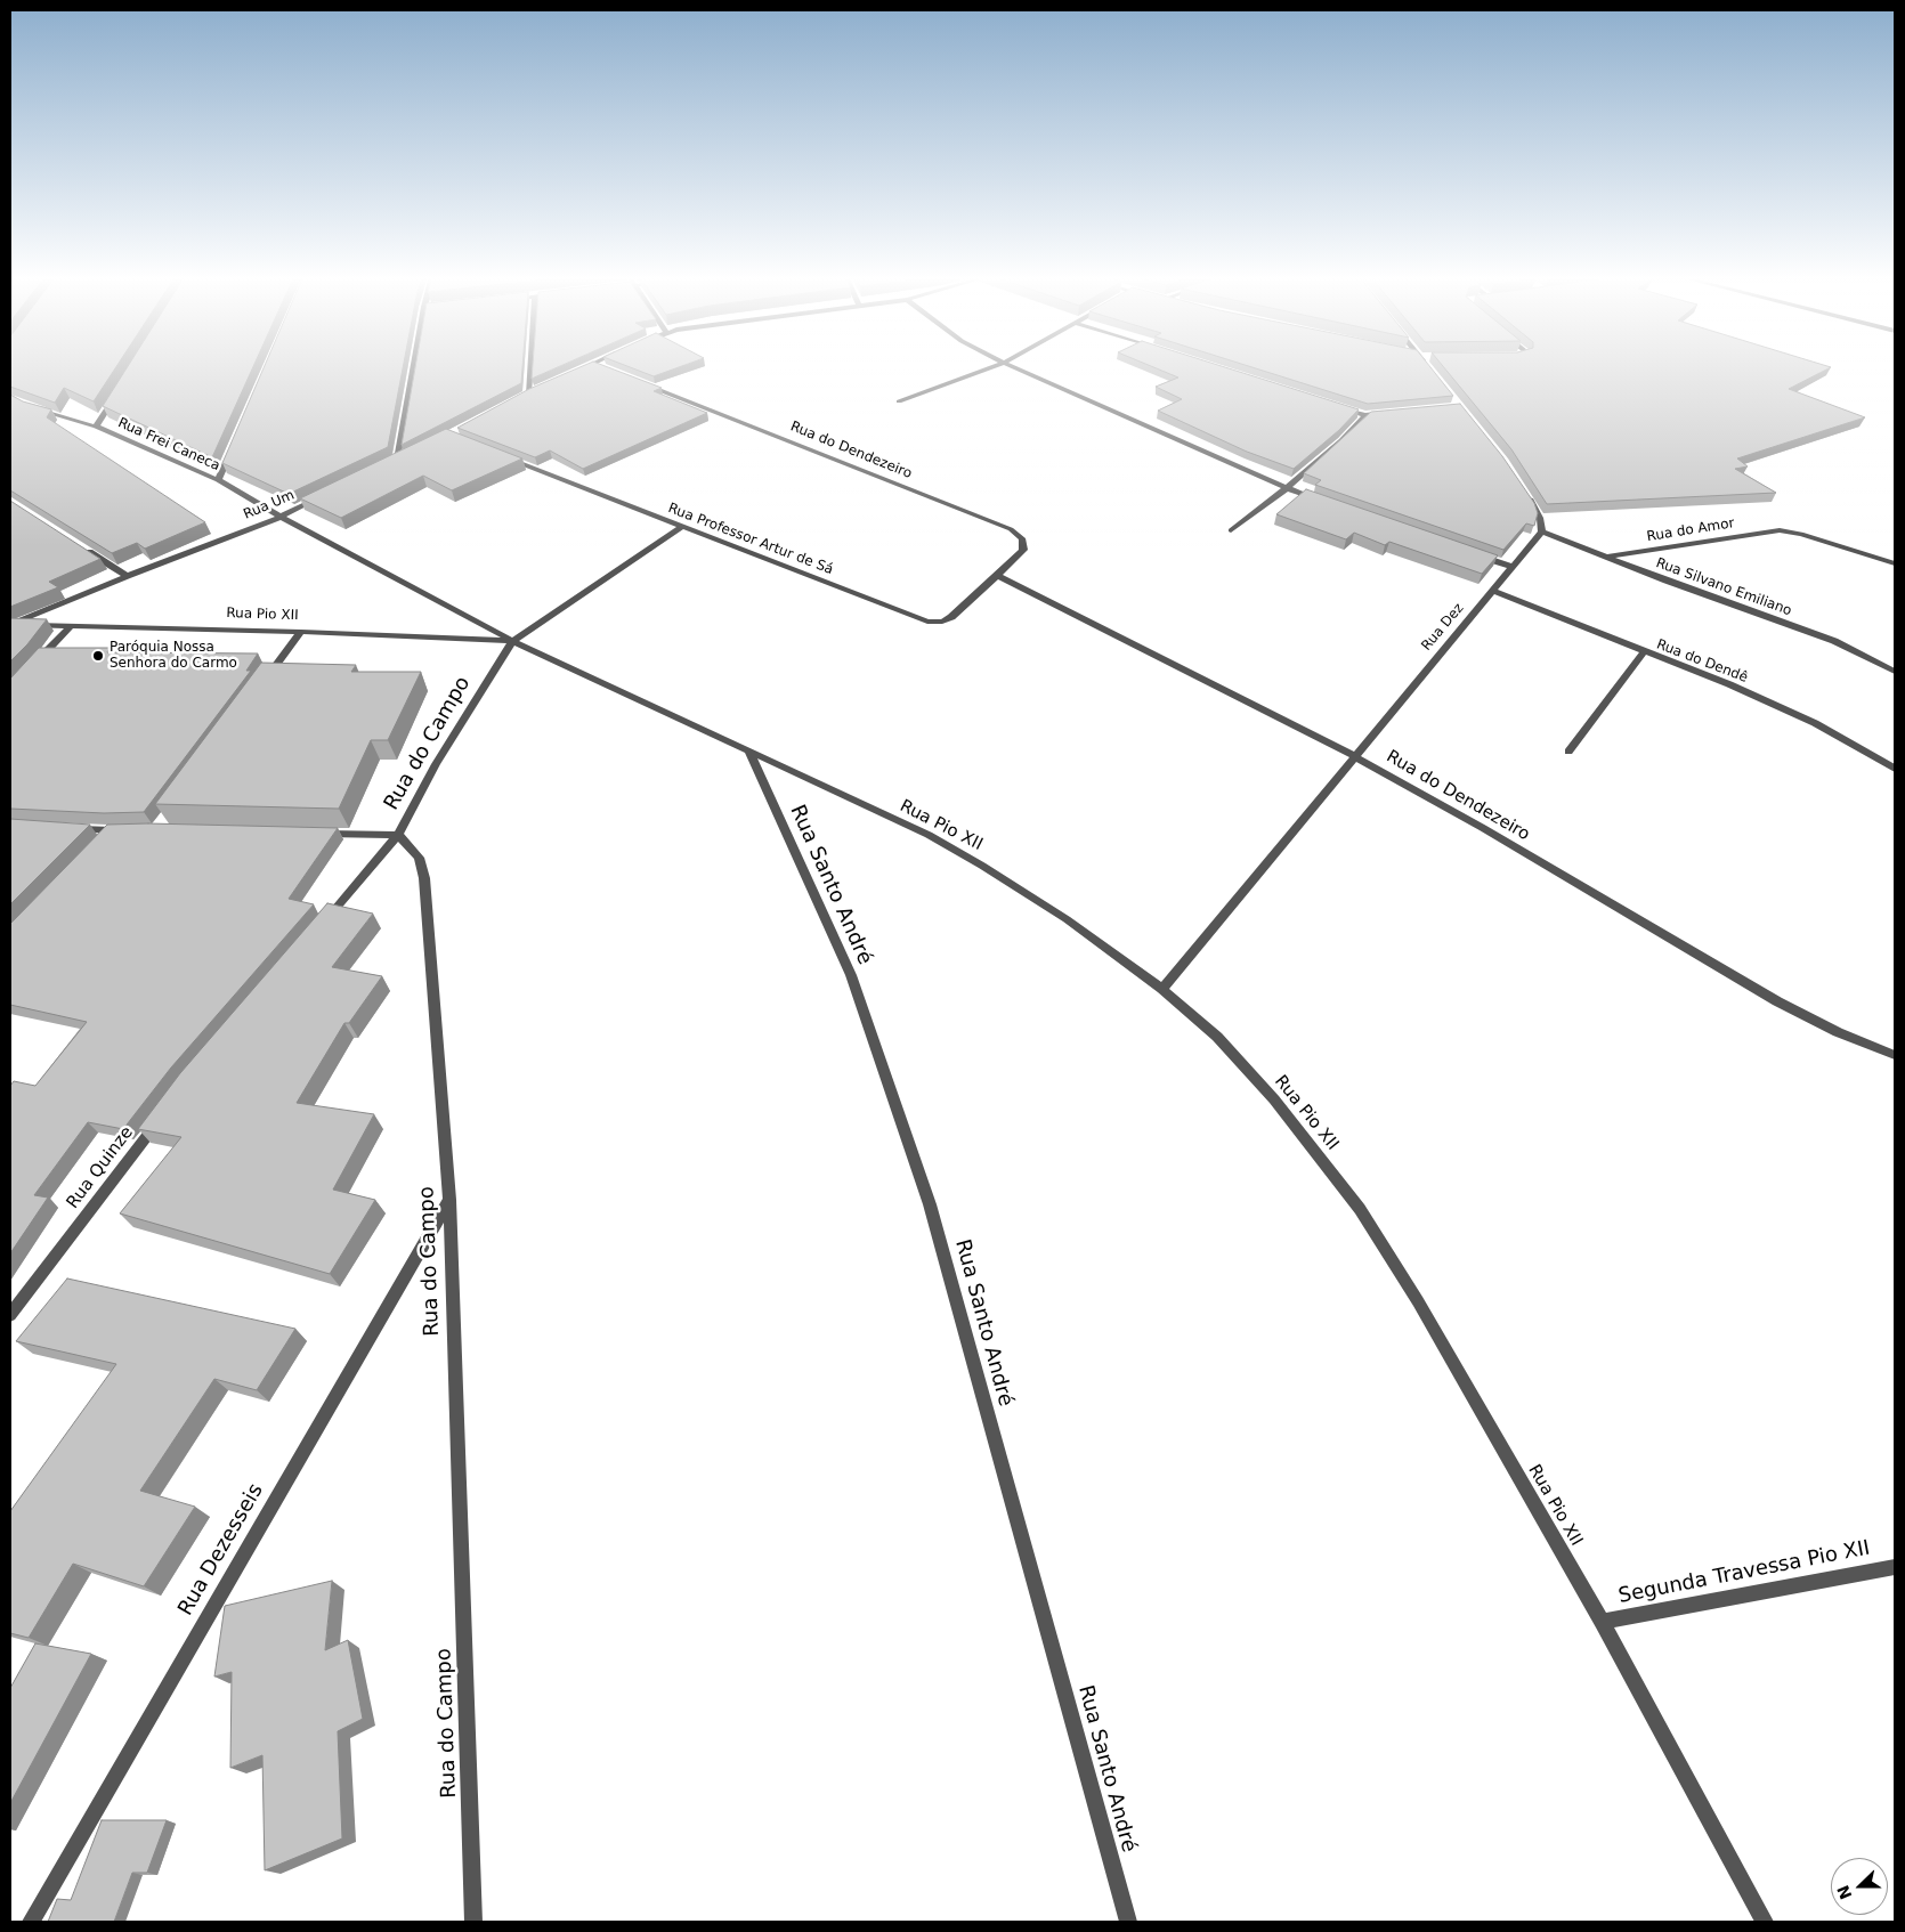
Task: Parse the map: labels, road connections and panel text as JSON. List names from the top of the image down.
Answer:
{
  "streets": {
    "street": [
      "Rua Frei Caneca",
      "Rua do Dendezeiro",
      "Rua Um",
      "Rua do Amor",
      "Rua Professor Artur de Sá",
      "Rua Silvano Emiliano",
      "Rua Pio XII",
      "Rua Dez",
      "Rua do Dendê",
      "Rua do Campo",
      "Rua Santo André",
      "Rua Quinze",
      "Rua Dezesseis",
      "Segunda Travessa Pio XII"
    ]
  },
  "crossings": [
    ["Rua Frei Caneca", "Rua Um"],
    ["Rua Frei Caneca", "Rua Pio XII"],
    ["Rua do Dendezeiro", "Rua Professor Artur de Sá"],
    ["Rua do Dendezeiro", "Rua Dez"],
    ["Rua Um", "Rua Pio XII"],
    ["Rua do Amor", "Rua Silvano Emiliano"],
    ["Rua Silvano Emiliano", "Rua Dez"],
    ["Rua Pio XII", "Rua Dez"],
    ["Rua Pio XII", "Rua do Campo"],
    ["Rua Pio XII", "Rua Santo André"],
    ["Rua Pio XII", "Segunda Travessa Pio XII"],
    ["Rua Dez", "Rua do Dendê"],
    ["Rua do Campo", "Rua Dezesseis"]
  ],
  "places": ["Paróquia Nossa Senhora do Carmo"],
  "north": "left"
}
